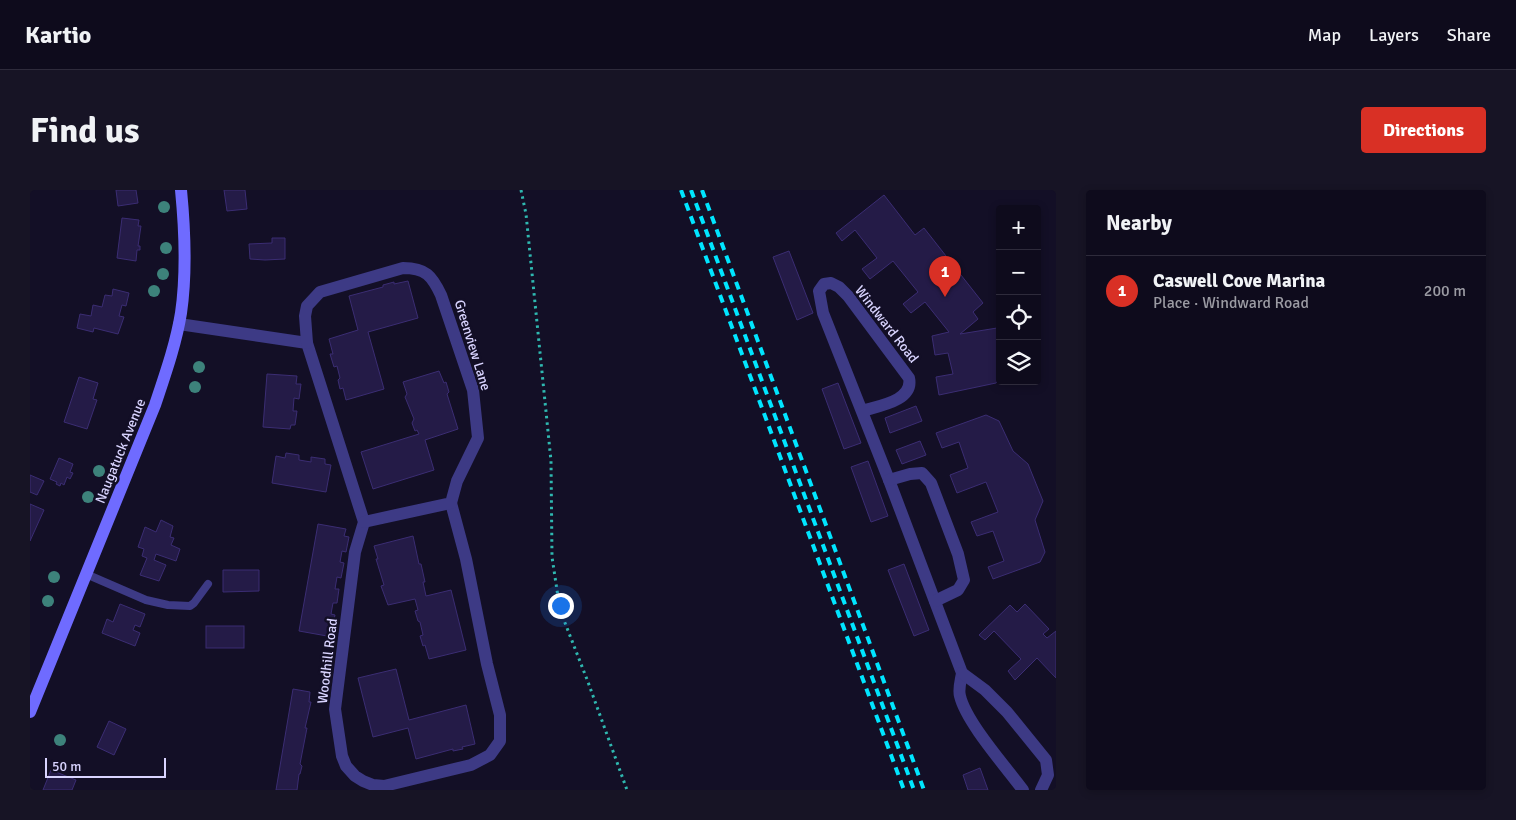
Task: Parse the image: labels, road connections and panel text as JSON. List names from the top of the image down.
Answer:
{
  "streets": {
    "main road": ["Naugatuck Avenue"],
    "street": ["Windward Road", "Greenview Lane", "Woodhill Road"]
  },
  "crossings": [
    ["Greenview Lane", "Woodhill Road"]
  ],
  "scale_bar": "50 m",
  "page": {
    "header": "Kartio",
    "nav": ["Map", "Layers", "Share"],
    "buttons": "Directions",
    "title": "Find us",
    "heading": "Nearby",
    "map_buttons": ["+", "−"],
    "list": [
      {
        "mark": "1",
        "name": "Caswell Cove Marina",
        "note": "Place · Windward Road",
        "value": "200 m"
      }
    ],
    "pins": "1",
    "scale": "50 m"
  }
}
